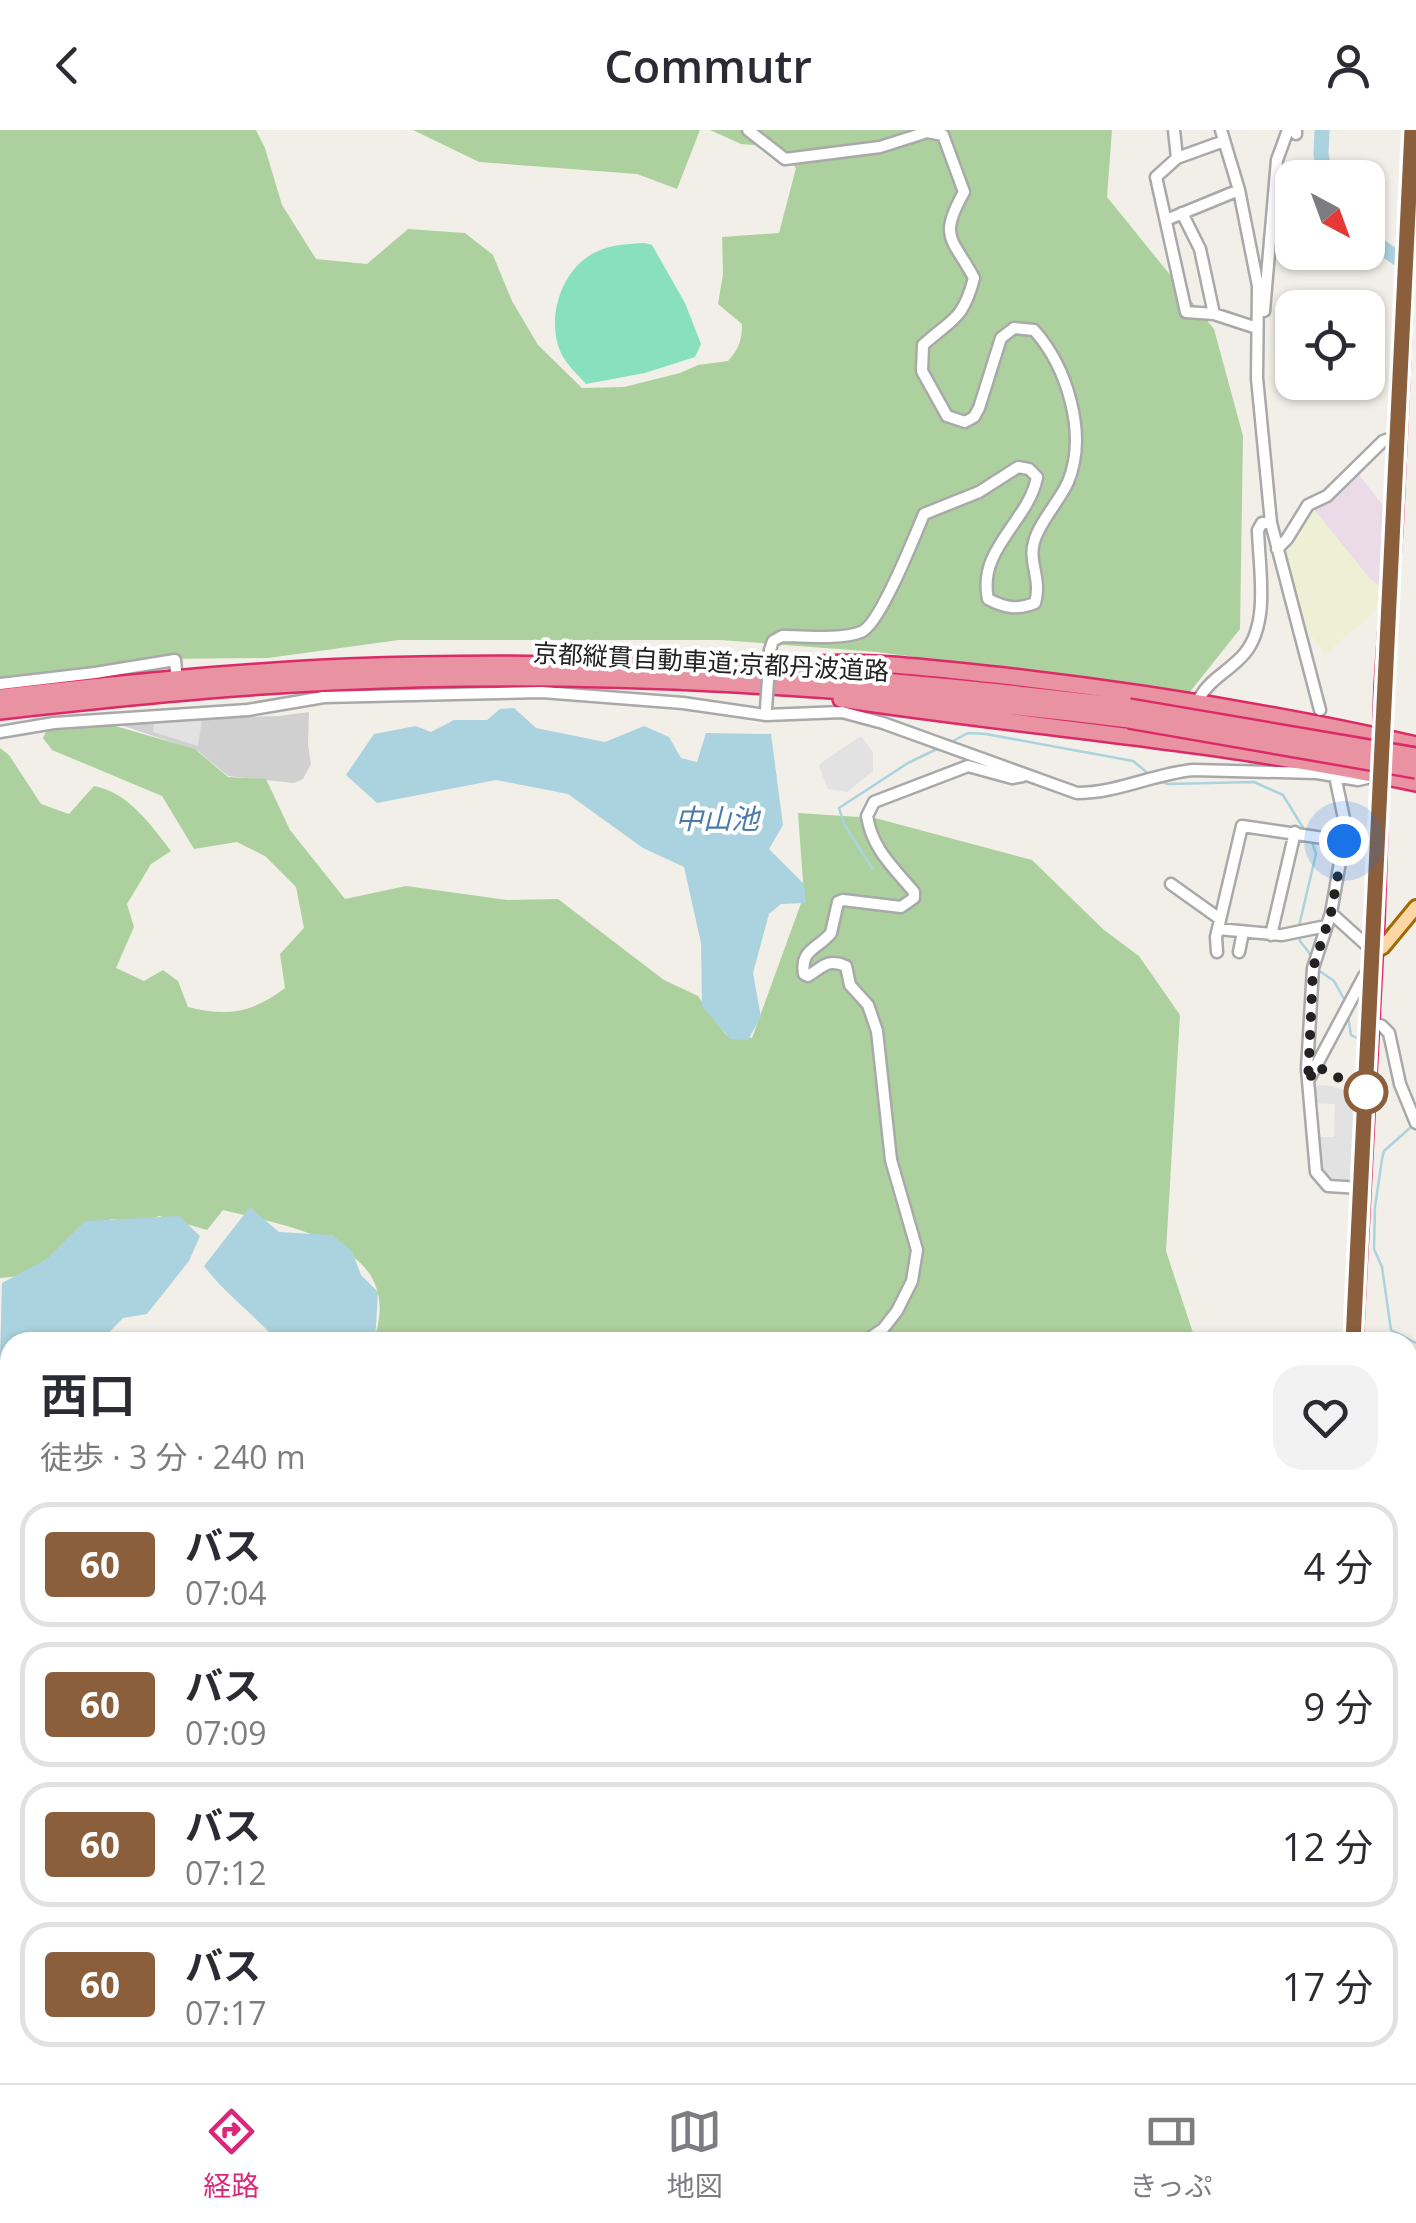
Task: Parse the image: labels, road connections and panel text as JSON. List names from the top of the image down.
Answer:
{
  "streets": {
    "highway": ["京都縦貫自動車道;京都丹波道路"]
  },
  "water": ["中山池"],
  "lines": ["bus line 60"],
  "north": "bottom right",
  "page": {
    "header": "Commutr",
    "heading": ["西口", "徒歩 · 3 分 · 240 m"],
    "list": [
      {
        "mark": "60",
        "name": "バス",
        "note": "07:04",
        "value": "4 分"
      },
      {
        "mark": "60",
        "name": "バス",
        "note": "07:09",
        "value": "9 分"
      },
      {
        "mark": "60",
        "name": "バス",
        "note": "07:12",
        "value": "12 分"
      },
      {
        "mark": "60",
        "name": "バス",
        "note": "07:17",
        "value": "17 分"
      }
    ],
    "tabs": ["経路", "地図", "きっぷ"]
  }
}
